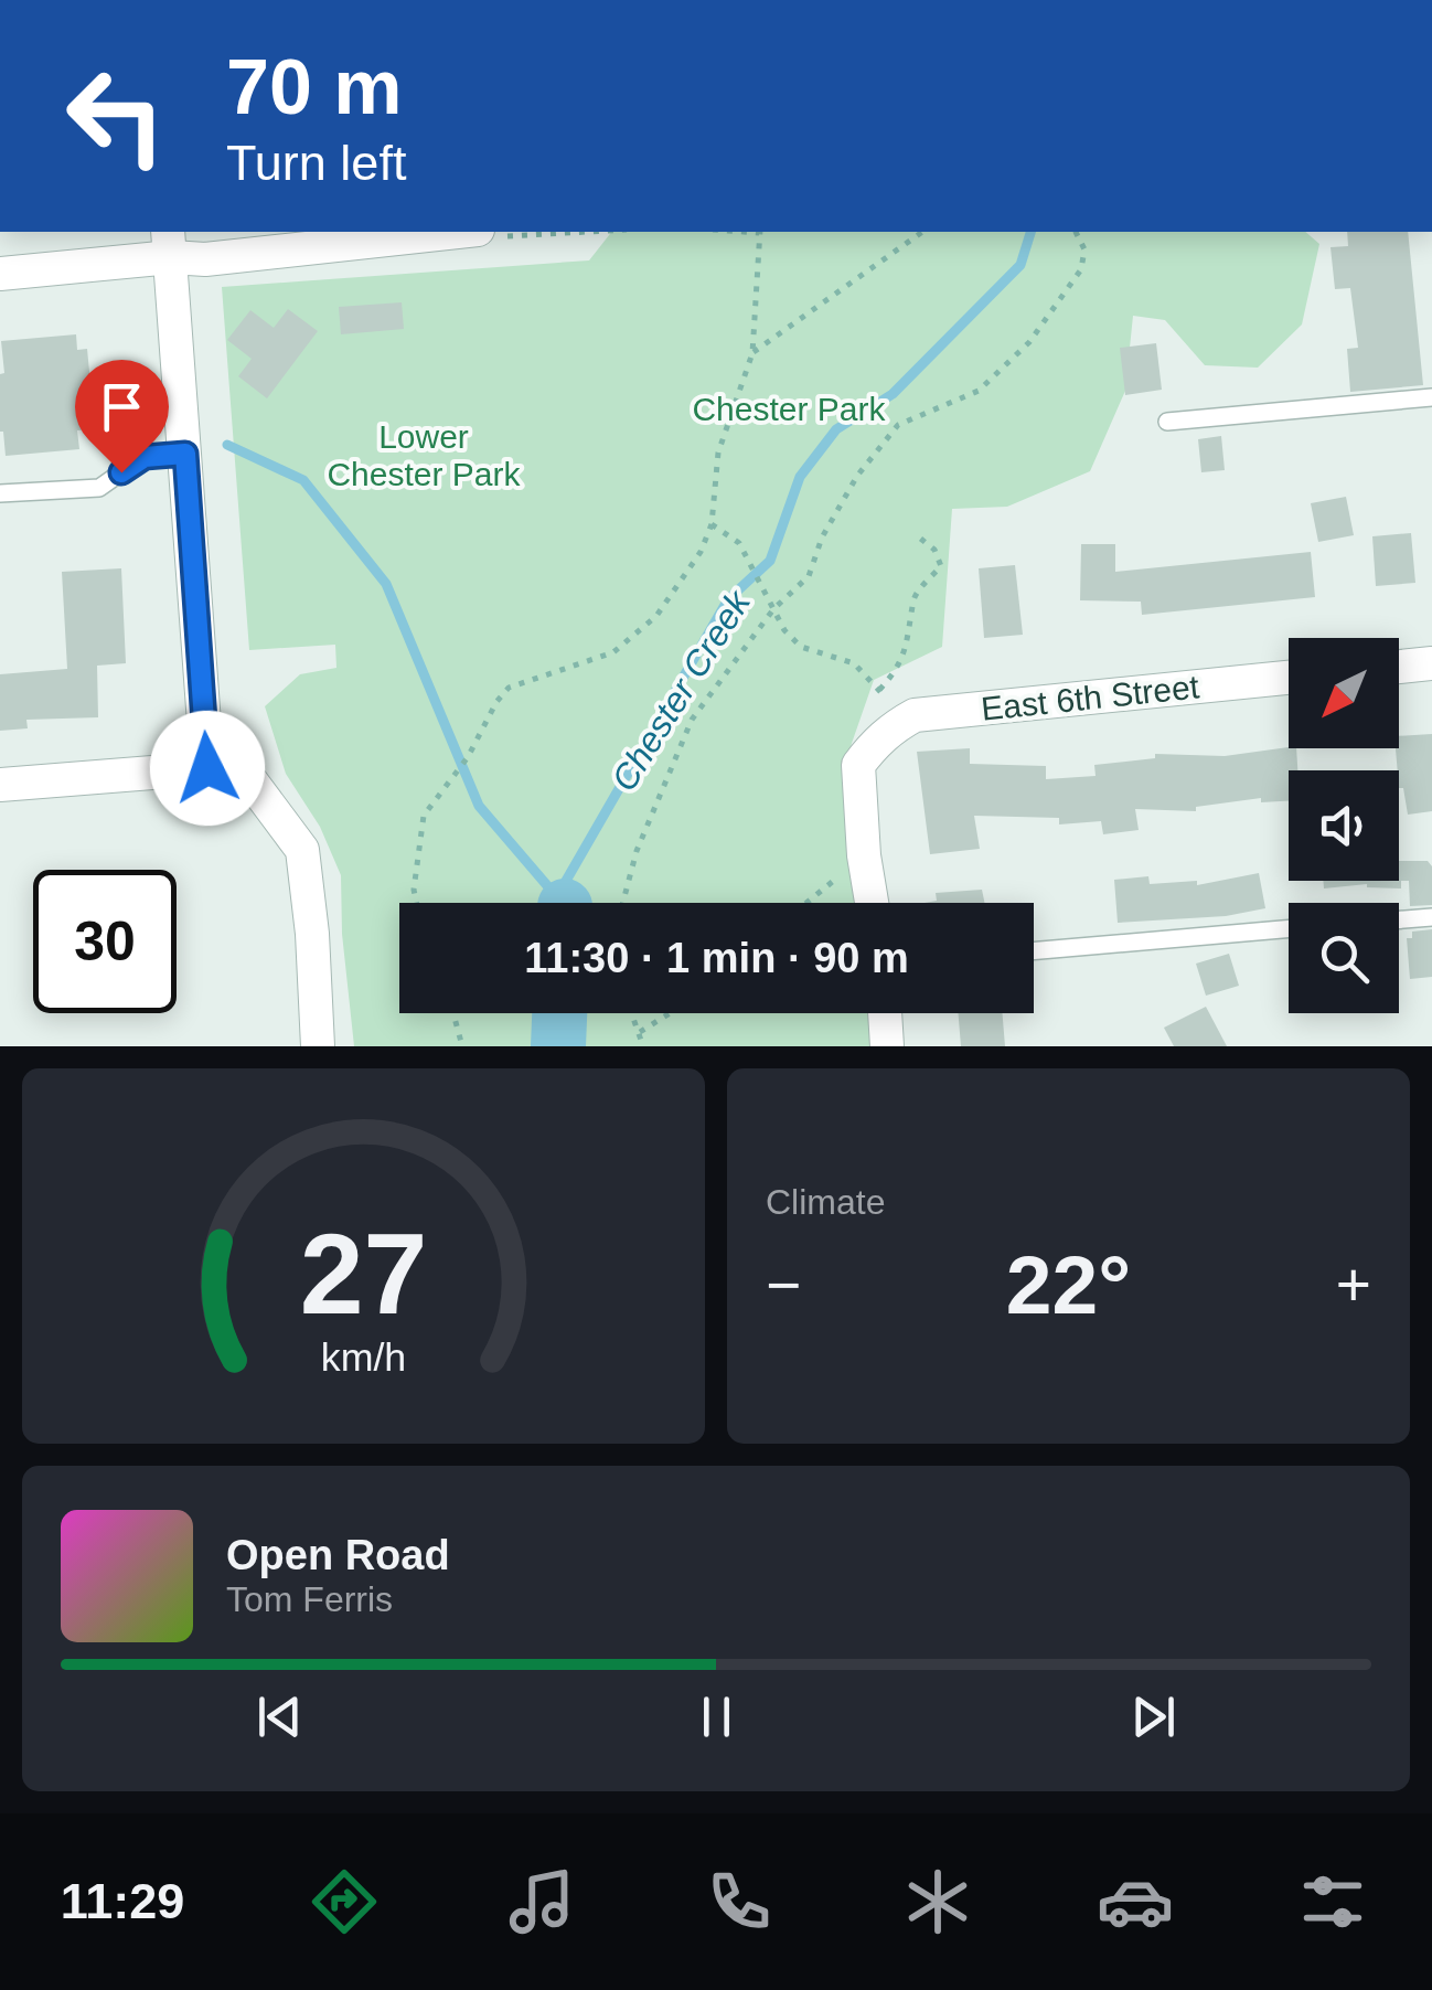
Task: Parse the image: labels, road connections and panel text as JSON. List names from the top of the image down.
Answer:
{
  "streets": {
    "street": ["East 6th Street"]
  },
  "water": ["Chester Creek"],
  "parks": ["Chester Park", "Lower Chester Park"],
  "north": "bottom left",
  "page": {
    "turn": ["70 m", "Turn left"],
    "limit": "30",
    "trip": "11:30 · 1 min · 90 m",
    "tile": "Climate",
    "heat": ["−", "22°", "+"],
    "song": ["Open Road", "Tom Ferris"],
    "tabs": "11:29",
    "gauge": ["27", "km/h"]
  }
}
